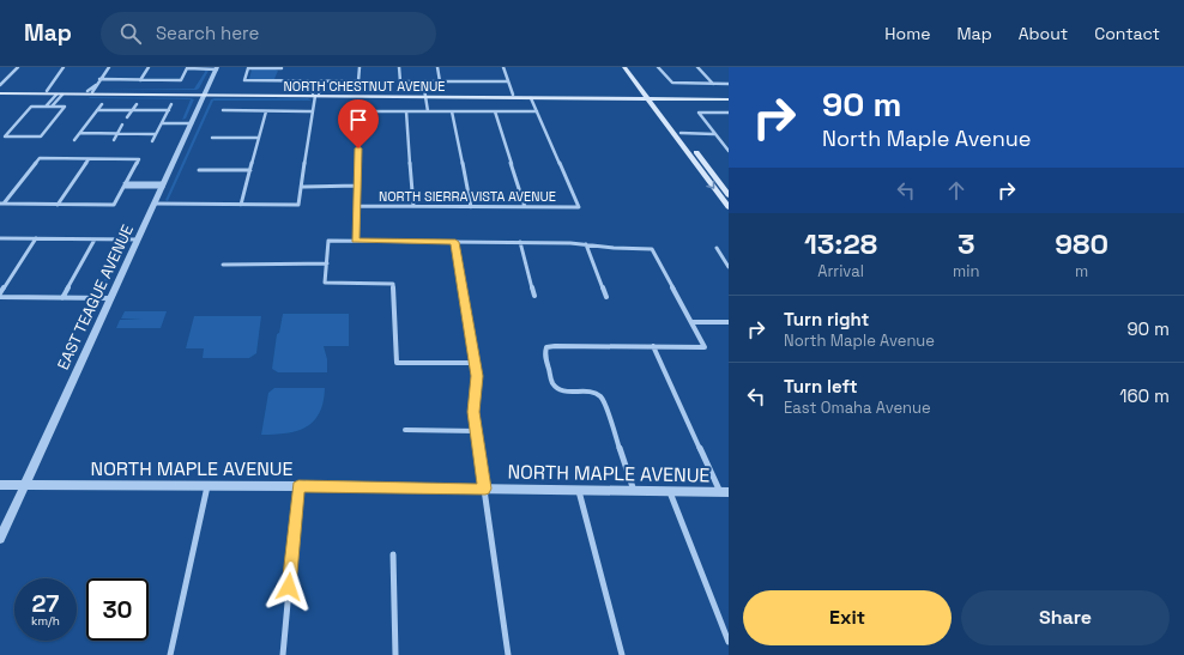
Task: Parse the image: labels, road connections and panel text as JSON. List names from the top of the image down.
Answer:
{
  "streets": {
    "main road": ["NORTH CHESTNUT AVENUE"],
    "street": ["NORTH SIERRA VISTA AVENUE", "EAST TEAGUE AVENUE", "NORTH MAPLE AVENUE"]
  },
  "crossings": [
    ["NORTH CHESTNUT AVENUE", "EAST TEAGUE AVENUE"],
    ["EAST TEAGUE AVENUE", "NORTH MAPLE AVENUE"]
  ],
  "page": {
    "header": "Map",
    "search": "Search here",
    "nav": [
      "Home",
      "Map",
      "About",
      "Contact"
    ],
    "turn": ["90 m", "North Maple Avenue"],
    "eta": [
      "13:28",
      "Arrival",
      "3",
      "min",
      "980",
      "m"
    ],
    "list": [
      {
        "name": "Turn right",
        "note": "North Maple Avenue",
        "value": "90 m"
      },
      {
        "name": "Turn left",
        "note": "East Omaha Avenue",
        "value": "160 m"
      }
    ],
    "speed": "27 km/h",
    "limit": "30",
    "buttons": ["Exit", "Share"]
  }
}
